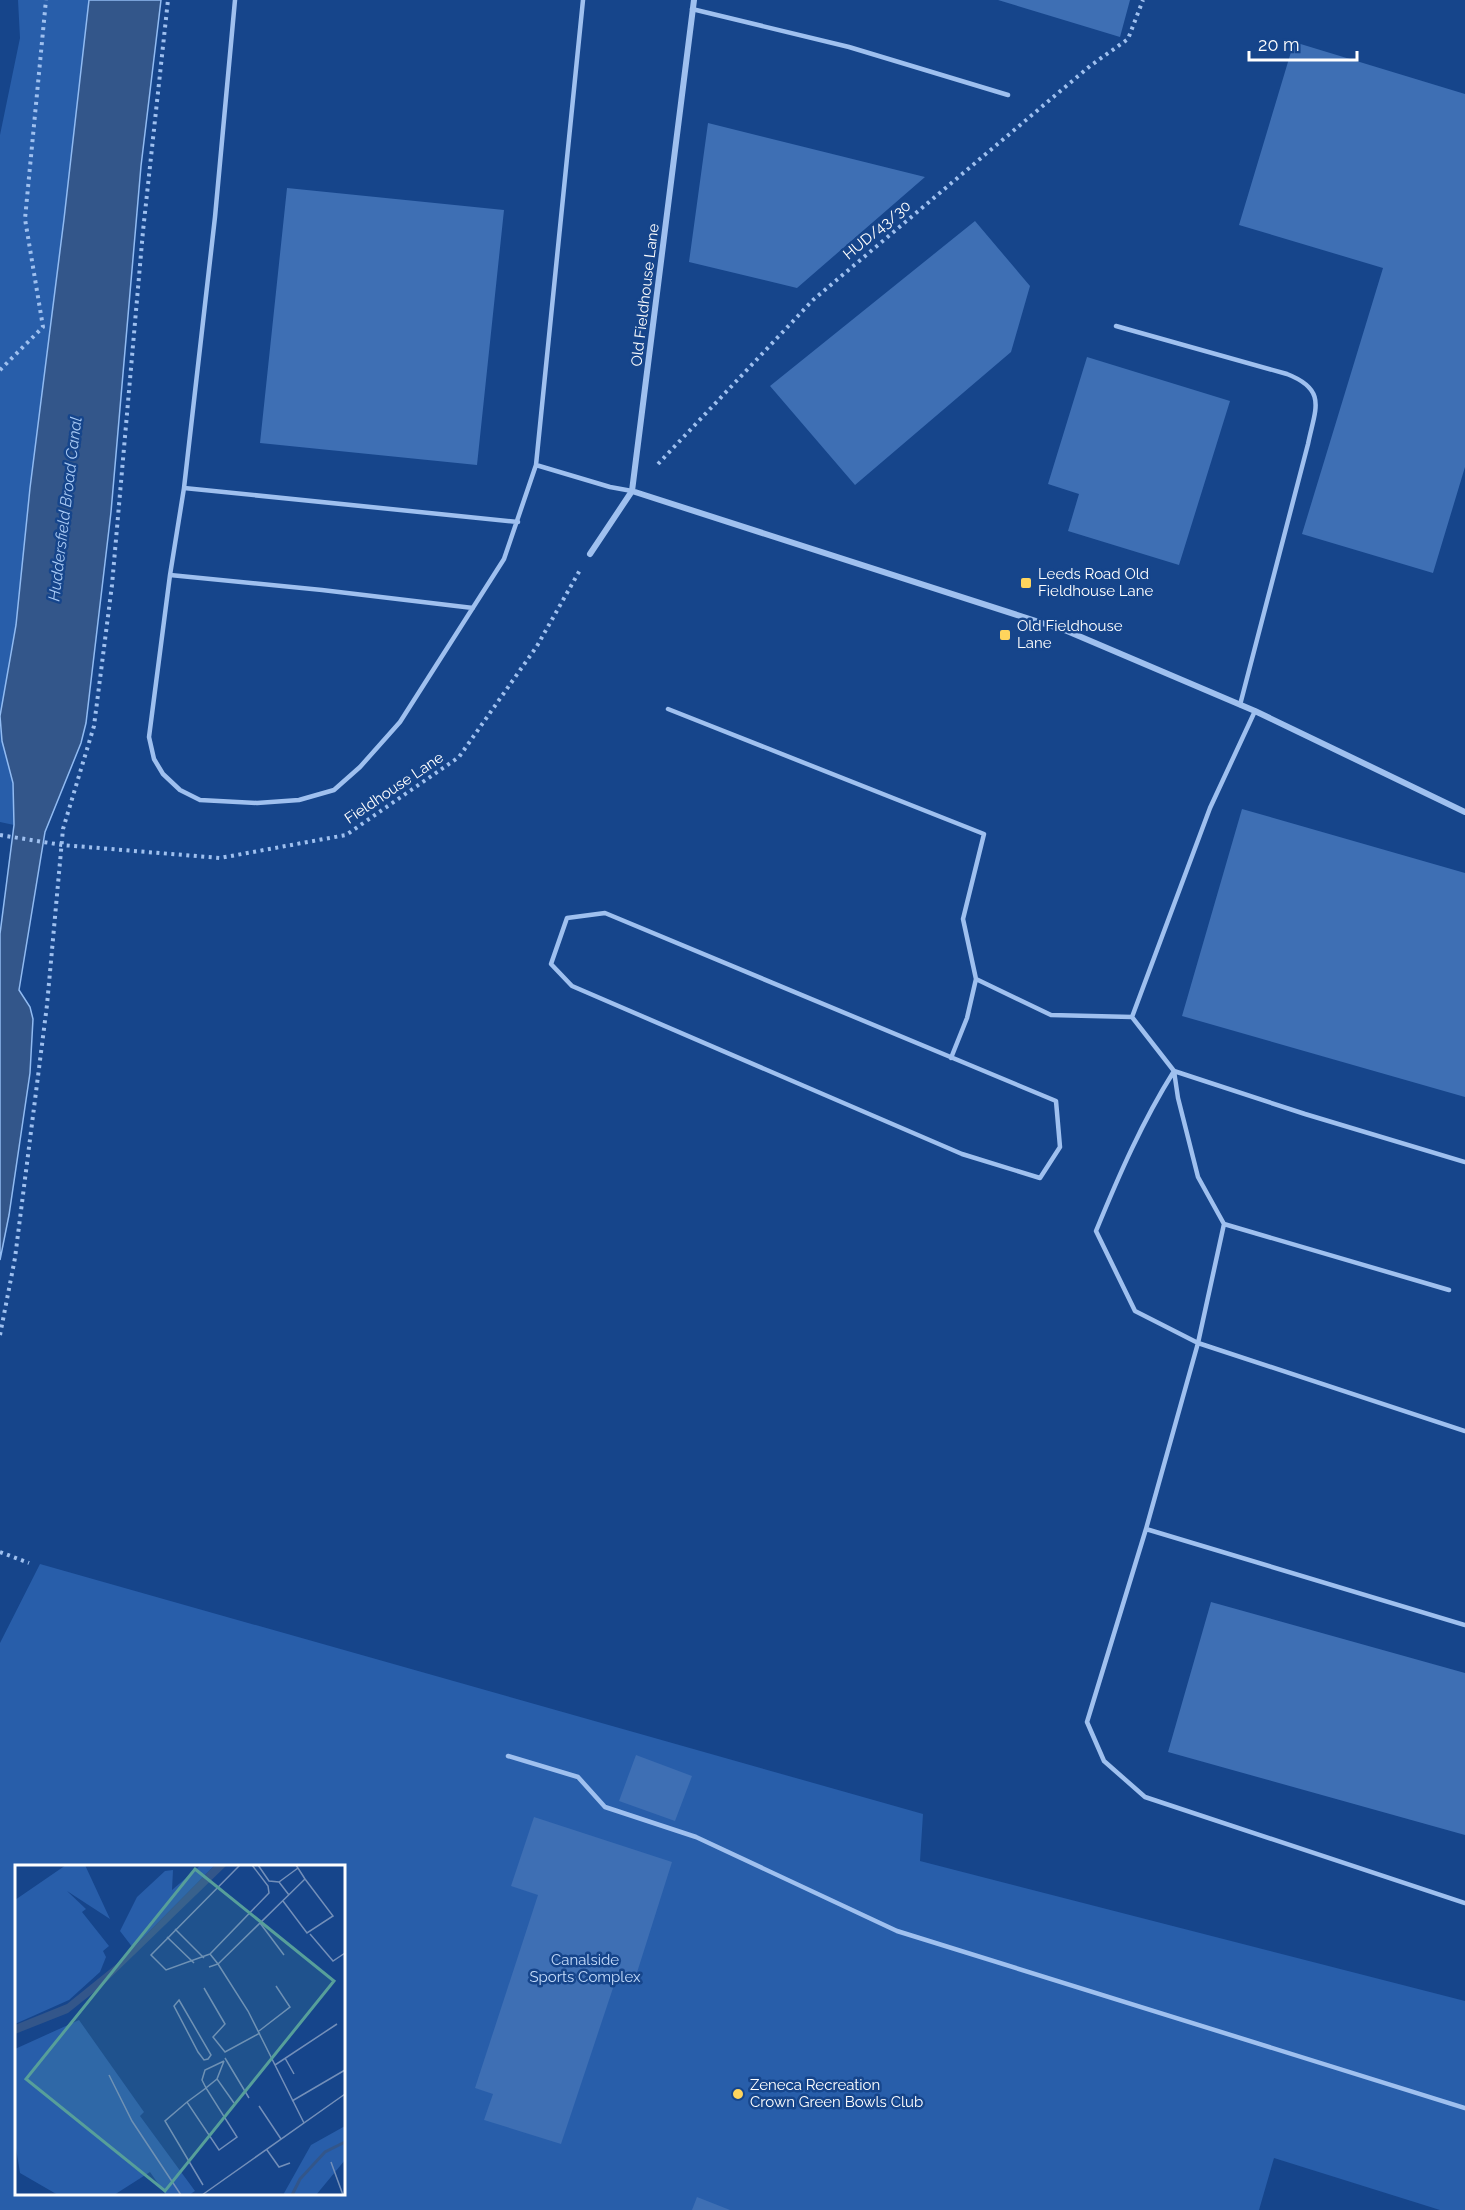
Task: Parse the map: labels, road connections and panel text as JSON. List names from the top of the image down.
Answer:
{
  "streets": {
    "street": ["Old Fieldhouse Lane"],
    "path": ["HUD/43/30", "Fieldhouse Lane"]
  },
  "crossings": [
    ["HUD/43/30", "Old Fieldhouse Lane"]
  ],
  "water": ["Huddersfield Broad Canal"],
  "parks": ["Canalside Sports Complex"],
  "places": {
    "transit": ["Leeds Road Old Fieldhouse Lane", "Old Fieldhouse Lane"],
    "other": ["Zeneca Recreation Crown Green Bowls Club"]
  },
  "scale_bar": "20 m"
}
